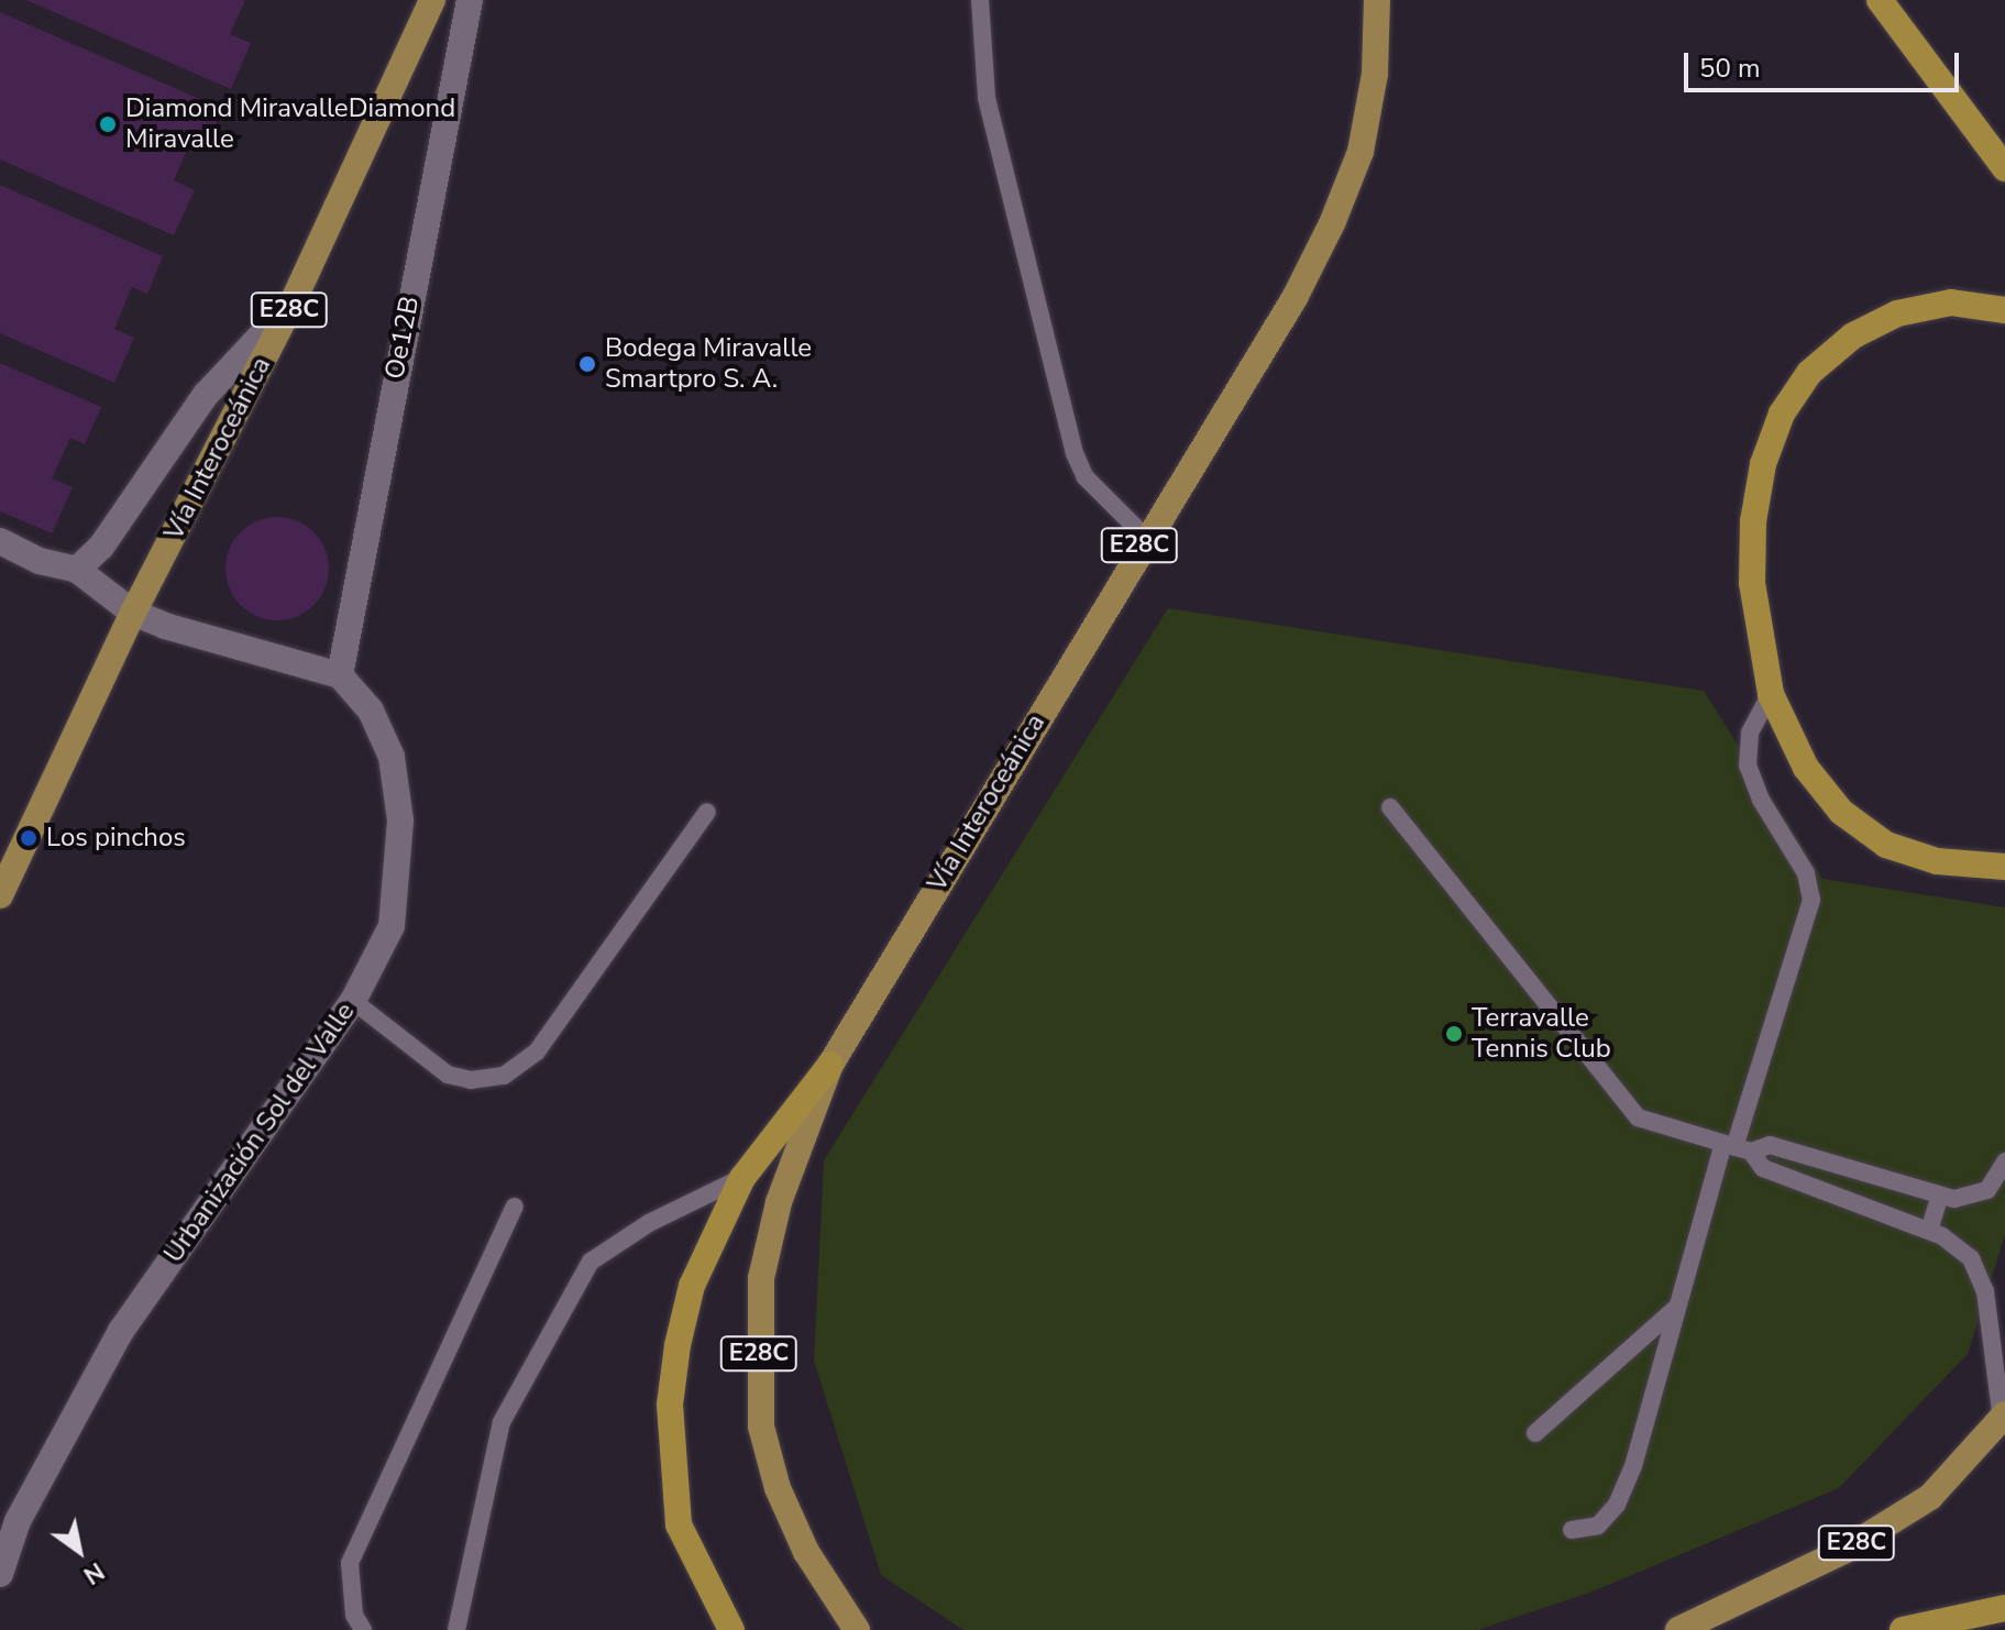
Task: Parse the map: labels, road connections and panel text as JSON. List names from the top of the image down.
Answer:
{
  "streets": {
    "main road": ["E28C", "Vía Interoceánica"],
    "street": ["Oe12B", "Urbanización Sol del Valle"]
  },
  "crossings": [
    ["Oe12B", "Urbanización Sol del Valle"]
  ],
  "places": [
    "Diamond MiravalleDiamond Miravalle",
    "Bodega Miravalle Smartpro S. A.",
    "Los pinchos",
    "Terravalle Tennis Club"
  ],
  "scale_bar": "50 m",
  "north": "bottom right"
}
